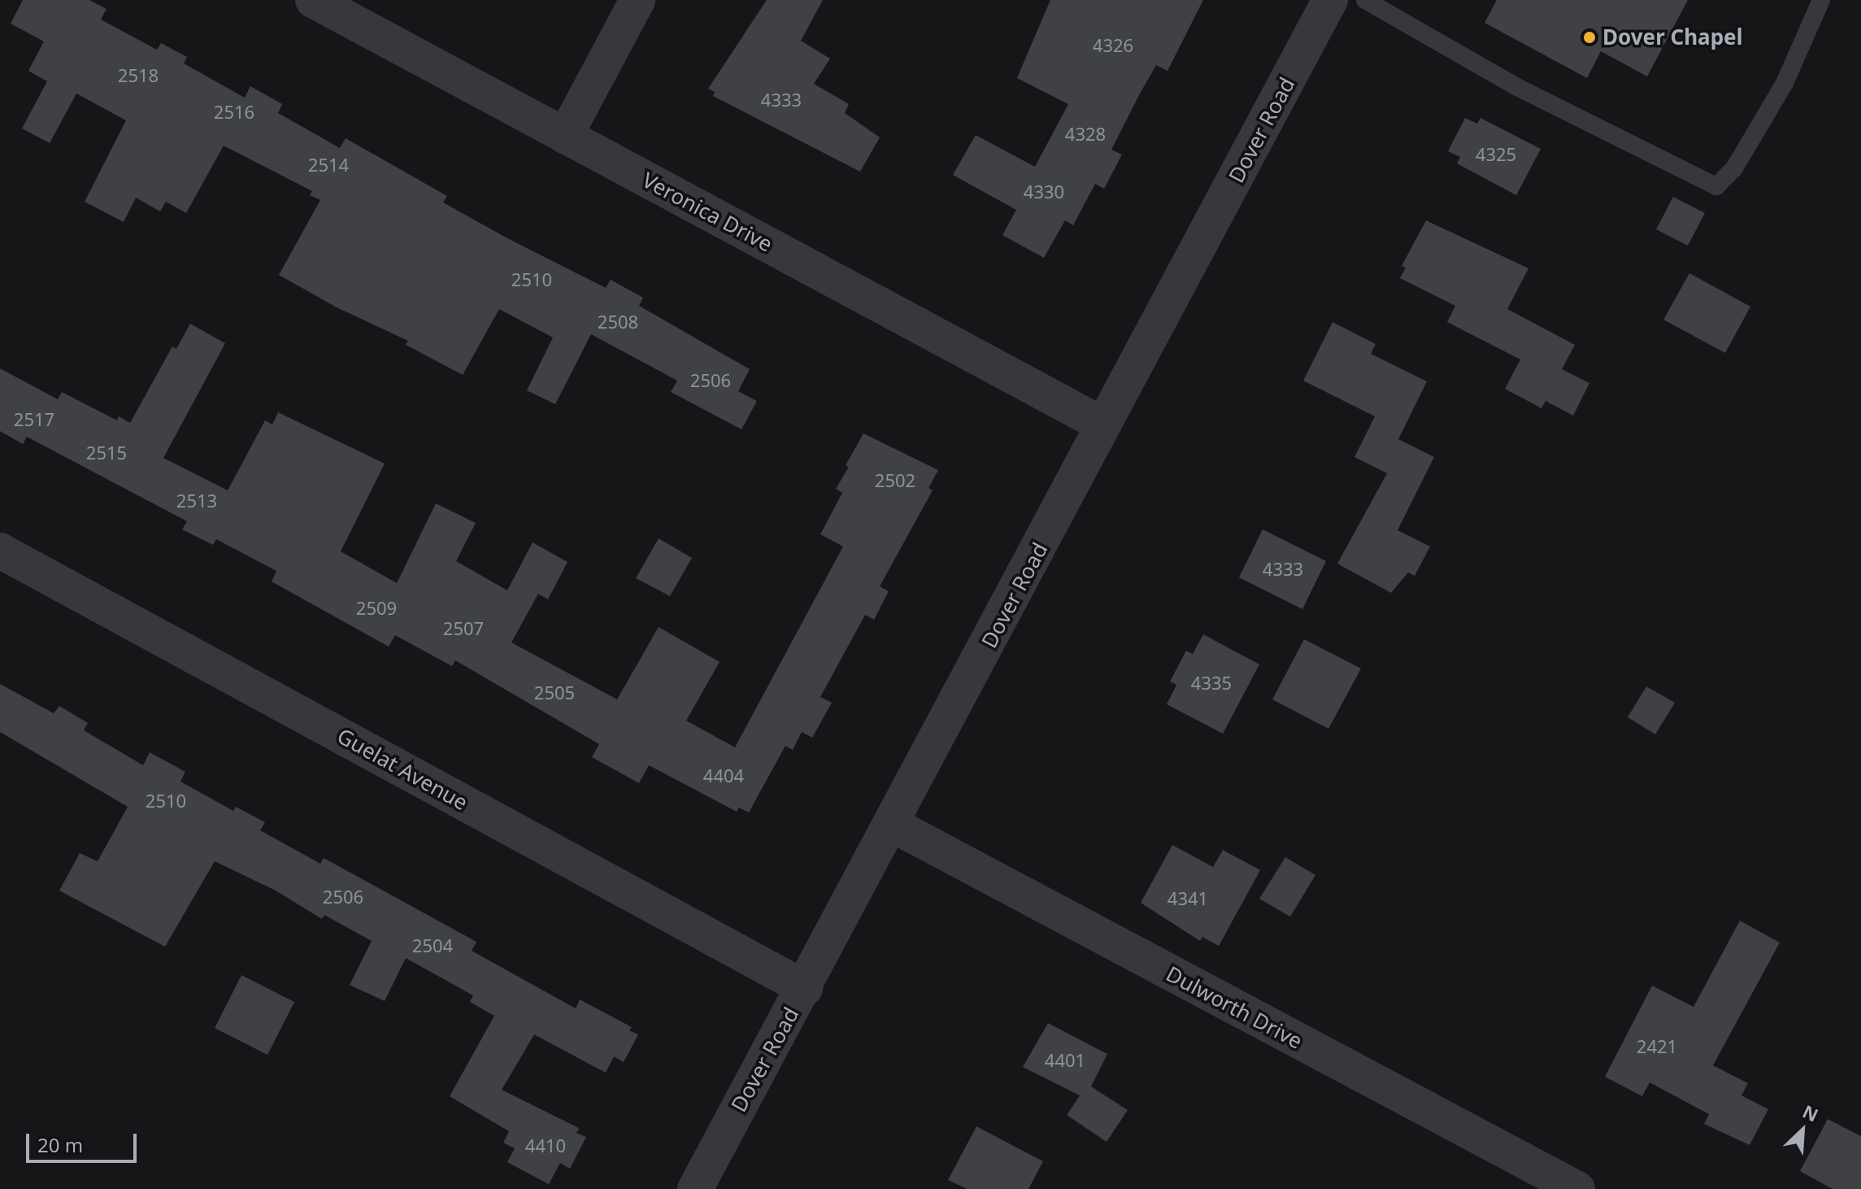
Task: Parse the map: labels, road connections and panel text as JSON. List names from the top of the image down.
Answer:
{
  "streets": {
    "street": [
      "Dover Road",
      "Veronica Drive",
      "Guelat Avenue",
      "Dulworth Drive"
    ]
  },
  "crossings": [
    ["Dover Road", "Veronica Drive"],
    ["Dover Road", "Guelat Avenue"],
    ["Dover Road", "Dulworth Drive"]
  ],
  "places": ["Dover Chapel"],
  "house_numbers": [
    "4326",
    "2518",
    "4333",
    "2516",
    "4328",
    "4325",
    "2514",
    "4330",
    "2510",
    "2508",
    "2506",
    "2517",
    "2515",
    "2502",
    "2513",
    "4333",
    "2509",
    "2507",
    "4335",
    "2505",
    "4404",
    "2510",
    "2506",
    "4341",
    "2504",
    "2421",
    "4401",
    "4410"
  ],
  "scale_bar": "20 m",
  "north": "top right"
}
